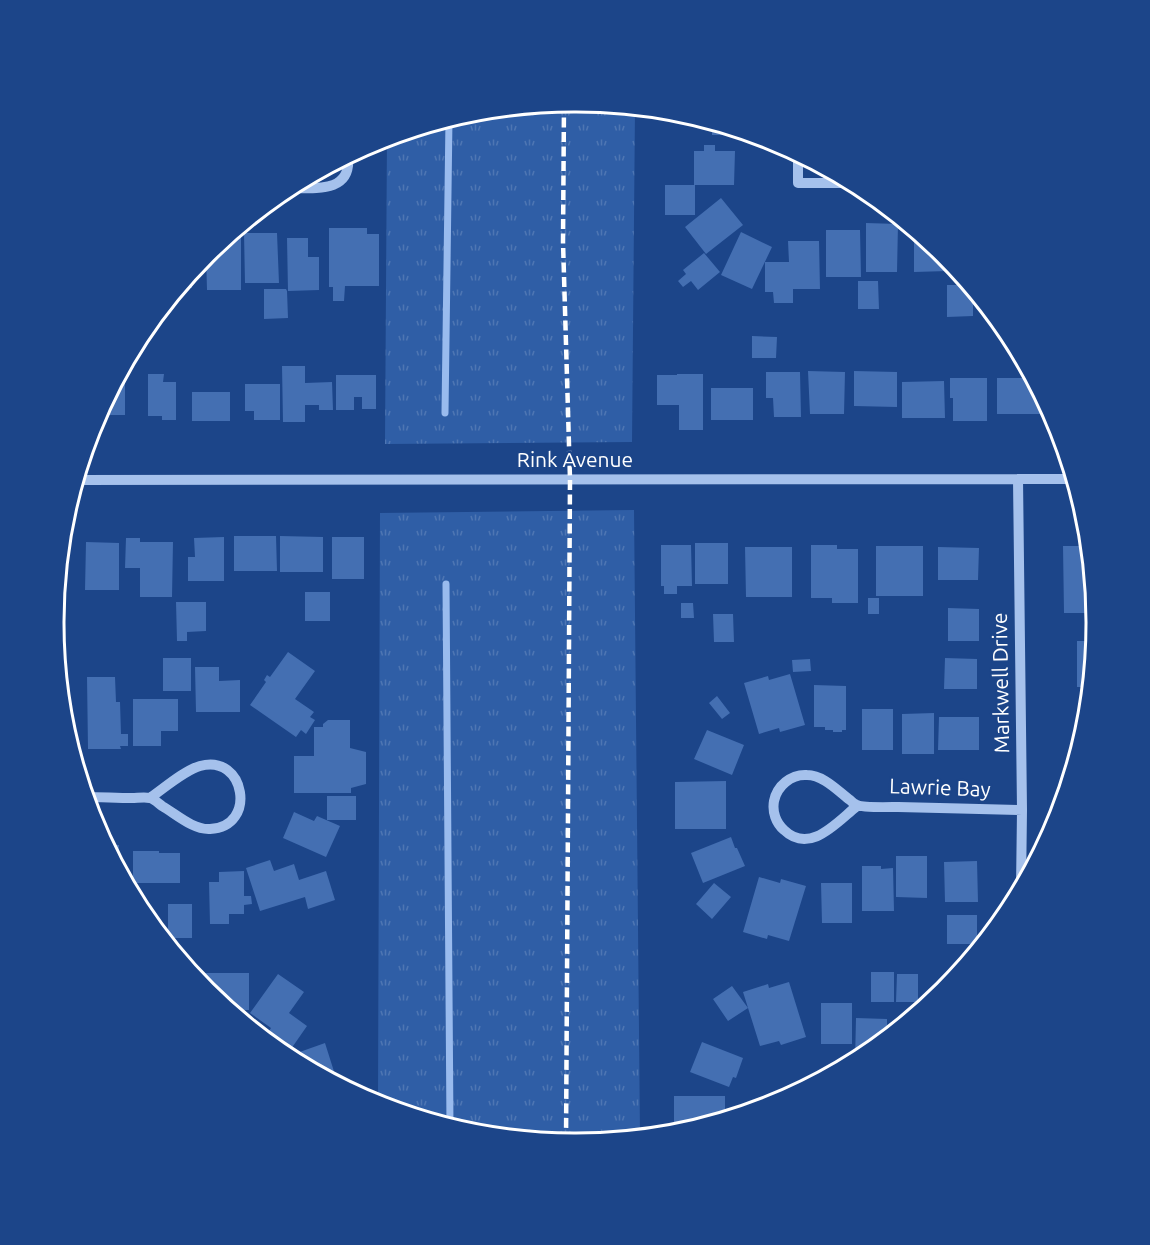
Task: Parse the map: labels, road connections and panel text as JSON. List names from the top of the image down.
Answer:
{
  "streets": {
    "street": ["Rink Avenue", "Markwell Drive", "Lawrie Bay"]
  },
  "crossings": [
    ["Rink Avenue", "Markwell Drive"],
    ["Markwell Drive", "Lawrie Bay"]
  ]
}
